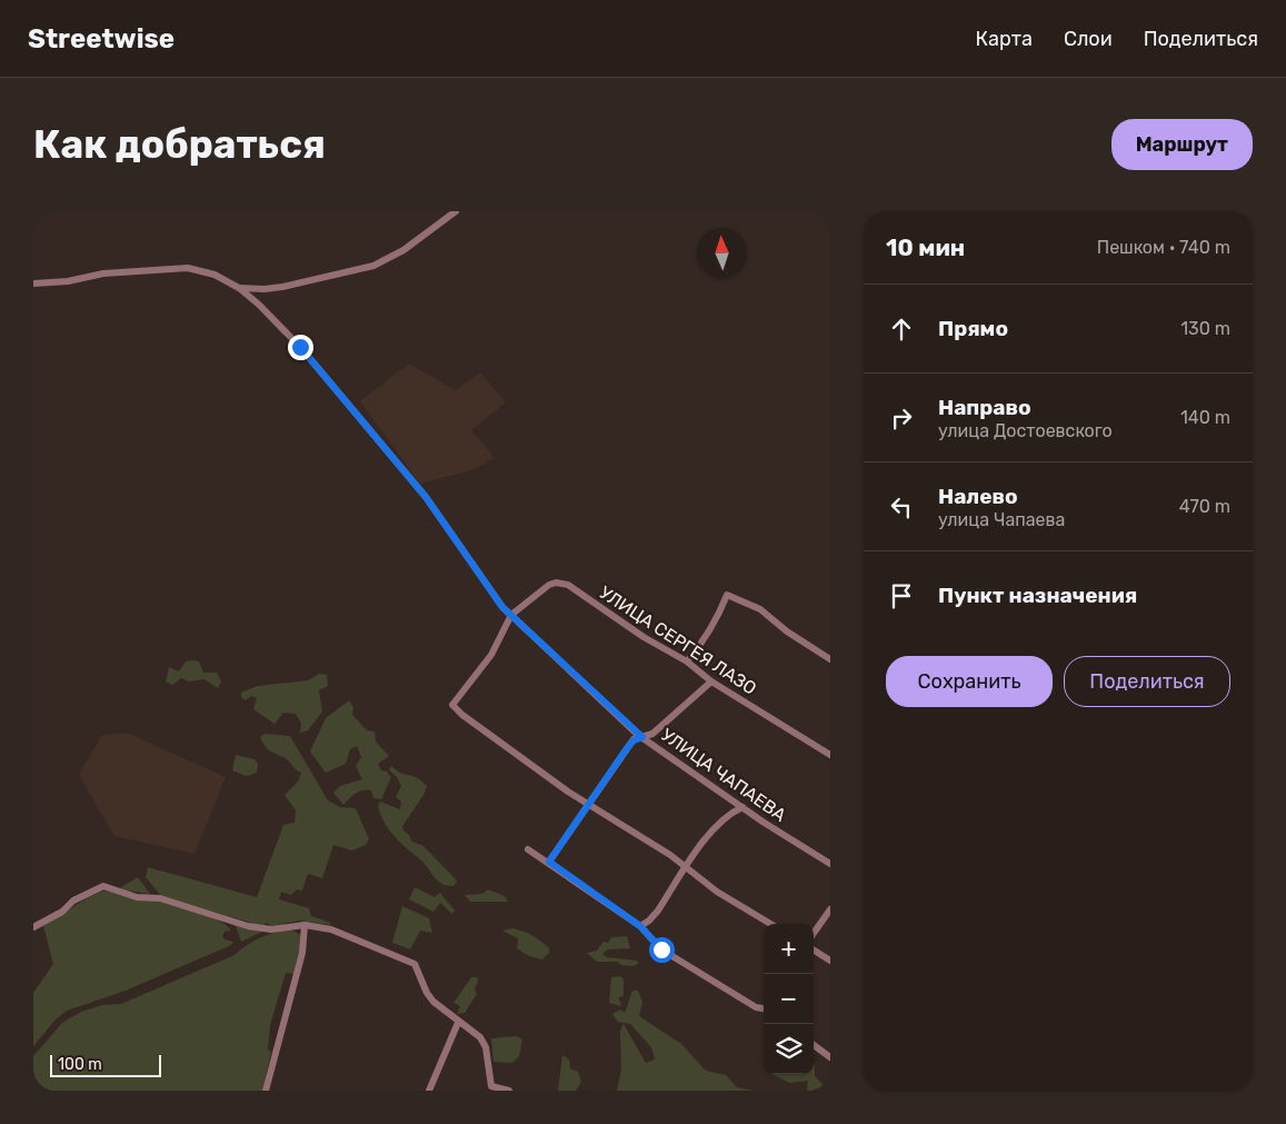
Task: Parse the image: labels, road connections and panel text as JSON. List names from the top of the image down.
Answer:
{
  "streets": {
    "street": ["УЛИЦА СЕРГЕЯ ЛАЗО", "УЛИЦА ЧАПАЕВА"]
  },
  "crossings": [
    ["УЛИЦА СЕРГЕЯ ЛАЗО", "УЛИЦА ЧАПАЕВА"]
  ],
  "scale_bar": "100 m",
  "north": "top",
  "page": {
    "header": "Streetwise",
    "nav": ["Карта", "Слои", "Поделиться"],
    "buttons": [
      "Маршрут",
      ["Сохранить", "Поделиться"]
    ],
    "title": "Как добраться",
    "heading": ["10 мин", "Пешком · 740 m"],
    "list": [
      ["Прямо", "130 m"],
      ["Направо", "улица Достоевского", "140 m"],
      ["Налево", "улица Чапаева", "470 m"],
      "Пункт назначения"
    ],
    "map_buttons": ["+", "−"],
    "scale": "100 m"
  }
}
